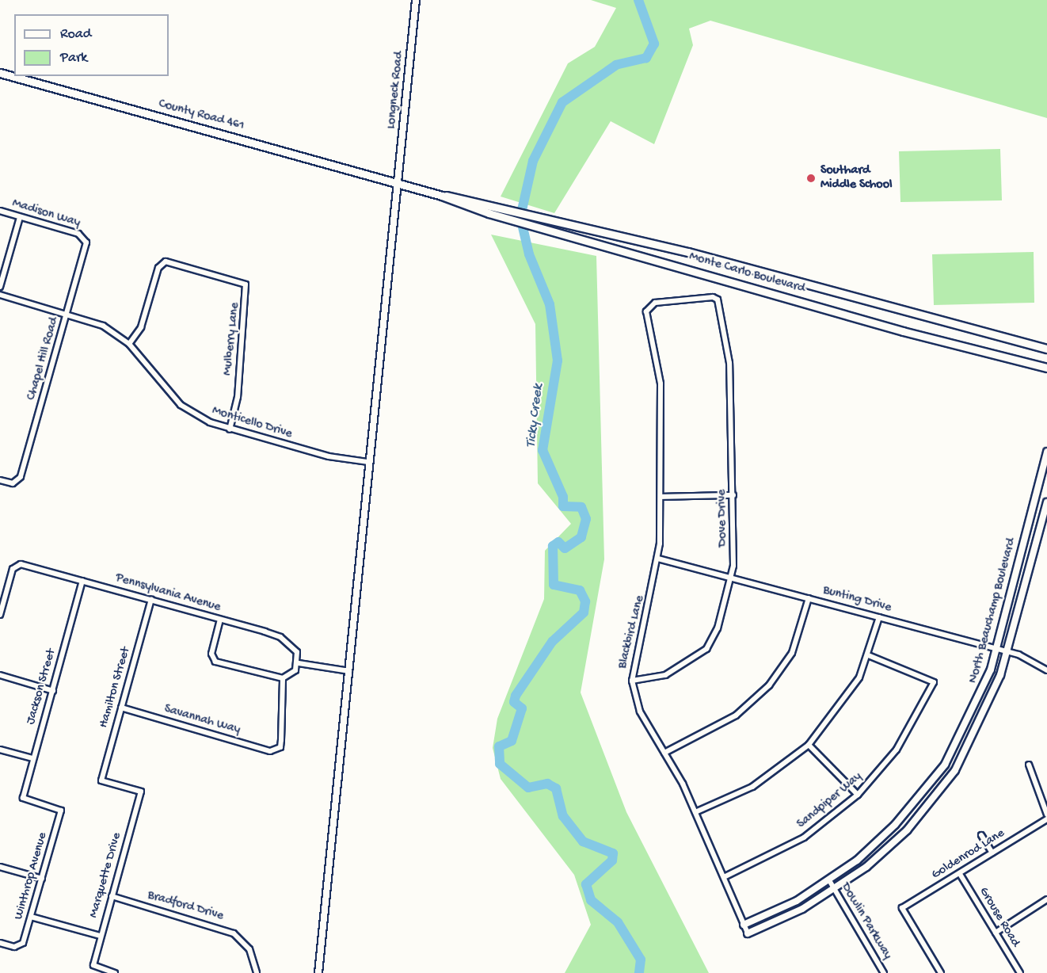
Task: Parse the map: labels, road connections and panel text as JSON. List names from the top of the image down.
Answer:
{
  "streets": {
    "main road": ["County Road 461", "Monte Carlo Boulevard"],
    "street": [
      "Longneck Road",
      "Madison Way",
      "Mulberry Lane",
      "Chapel Hill Road",
      "Monticello Drive",
      "Dove Drive",
      "Pennsylvania Avenue",
      "Bunting Drive",
      "North Beauchamp Boulevard",
      "Blackbird Lane",
      "Jackson Street",
      "Hamilton Street",
      "Savannah Way",
      "Sandpiper Way",
      "Goldenrod Lane",
      "Marquette Drive",
      "Winthrop Avenue",
      "Bradford Drive",
      "Grouse Road",
      "Dowlin Parkway"
    ]
  },
  "crossings": [
    ["Longneck Road", "County Road 461"],
    ["Longneck Road", "Monte Carlo Boulevard"],
    ["Longneck Road", "Monticello Drive"],
    ["County Road 461", "Monte Carlo Boulevard"],
    ["Madison Way", "Chapel Hill Road"],
    ["Mulberry Lane", "Monticello Drive"],
    ["Chapel Hill Road", "Monticello Drive"],
    ["Dove Drive", "Bunting Drive"],
    ["Dove Drive", "Blackbird Lane"],
    ["Pennsylvania Avenue", "Jackson Street"],
    ["Pennsylvania Avenue", "Hamilton Street"],
    ["Bunting Drive", "North Beauchamp Boulevard"],
    ["Bunting Drive", "Blackbird Lane"],
    ["North Beauchamp Boulevard", "Blackbird Lane"],
    ["North Beauchamp Boulevard", "Dowlin Parkway"],
    ["Blackbird Lane", "Sandpiper Way"],
    ["Jackson Street", "Winthrop Avenue"],
    ["Hamilton Street", "Savannah Way"],
    ["Hamilton Street", "Marquette Drive"],
    ["Goldenrod Lane", "Grouse Road"],
    ["Marquette Drive", "Bradford Drive"]
  ],
  "water": ["Ticky Creek"],
  "places": ["Southard Middle School"],
  "legend": ["Road", "Park"]
}
